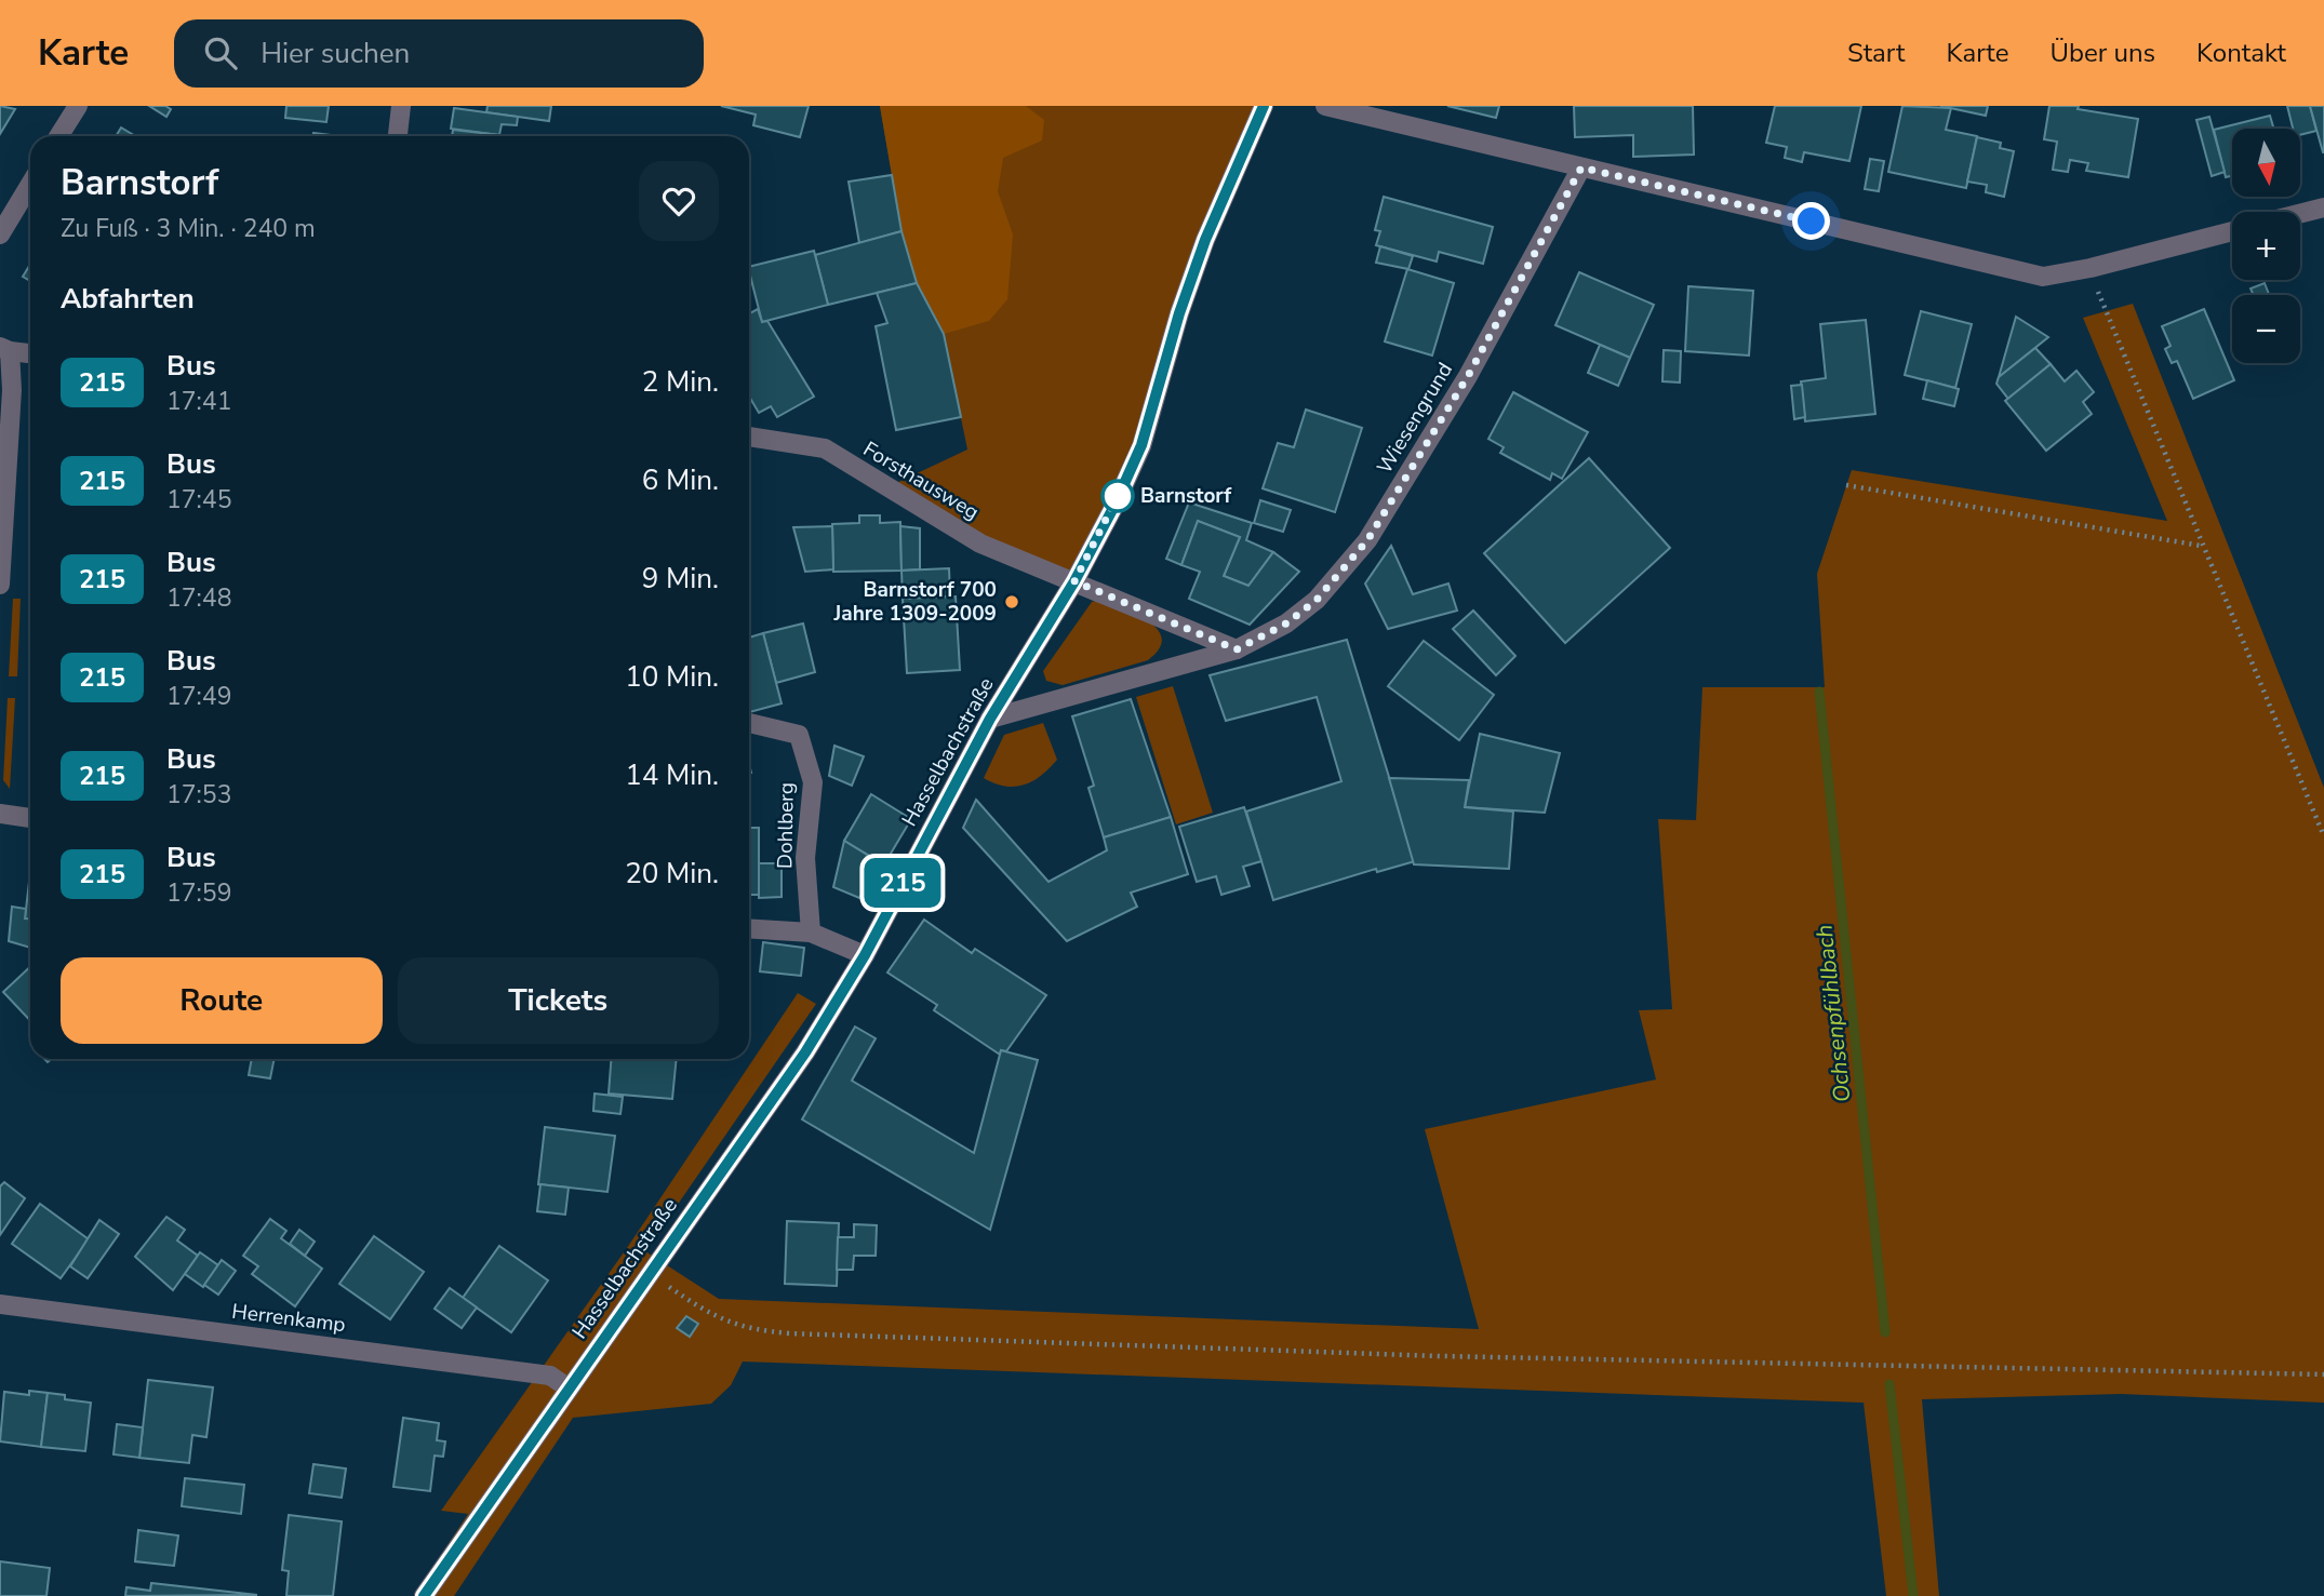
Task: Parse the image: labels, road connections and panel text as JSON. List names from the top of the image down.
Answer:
{
  "streets": {
    "street": [
      "Wiesengrund",
      "Forsthausweg",
      "Hasselbachstraße",
      "Dohlberg",
      "Herrenkamp"
    ]
  },
  "crossings": [
    ["Wiesengrund", "Hasselbachstraße"],
    ["Forsthausweg", "Hasselbachstraße"],
    ["Hasselbachstraße", "Herrenkamp"]
  ],
  "water": ["Ochsenpfühlbach"],
  "places": ["Barnstorf", "Barnstorf 700 Jahre 1309-2009"],
  "lines": ["bus line 215"],
  "north": "bottom",
  "page": {
    "header": "Karte",
    "search": "Hier suchen",
    "nav": [
      "Start",
      "Karte",
      "Über uns",
      "Kontakt"
    ],
    "on_map": "215",
    "map_buttons": ["+", "−"],
    "heading": [
      ["Barnstorf", "Zu Fuß · 3 Min. · 240 m"],
      "Abfahrten"
    ],
    "list": [
      {
        "mark": "215",
        "name": "Bus",
        "note": "17:41",
        "value": "2 Min."
      },
      {
        "mark": "215",
        "name": "Bus",
        "note": "17:45",
        "value": "6 Min."
      },
      {
        "mark": "215",
        "name": "Bus",
        "note": "17:48",
        "value": "9 Min."
      },
      {
        "mark": "215",
        "name": "Bus",
        "note": "17:49",
        "value": "10 Min."
      },
      {
        "mark": "215",
        "name": "Bus",
        "note": "17:53",
        "value": "14 Min."
      },
      {
        "mark": "215",
        "name": "Bus",
        "note": "17:59",
        "value": "20 Min."
      }
    ],
    "buttons": ["Route", "Tickets"]
  }
}
